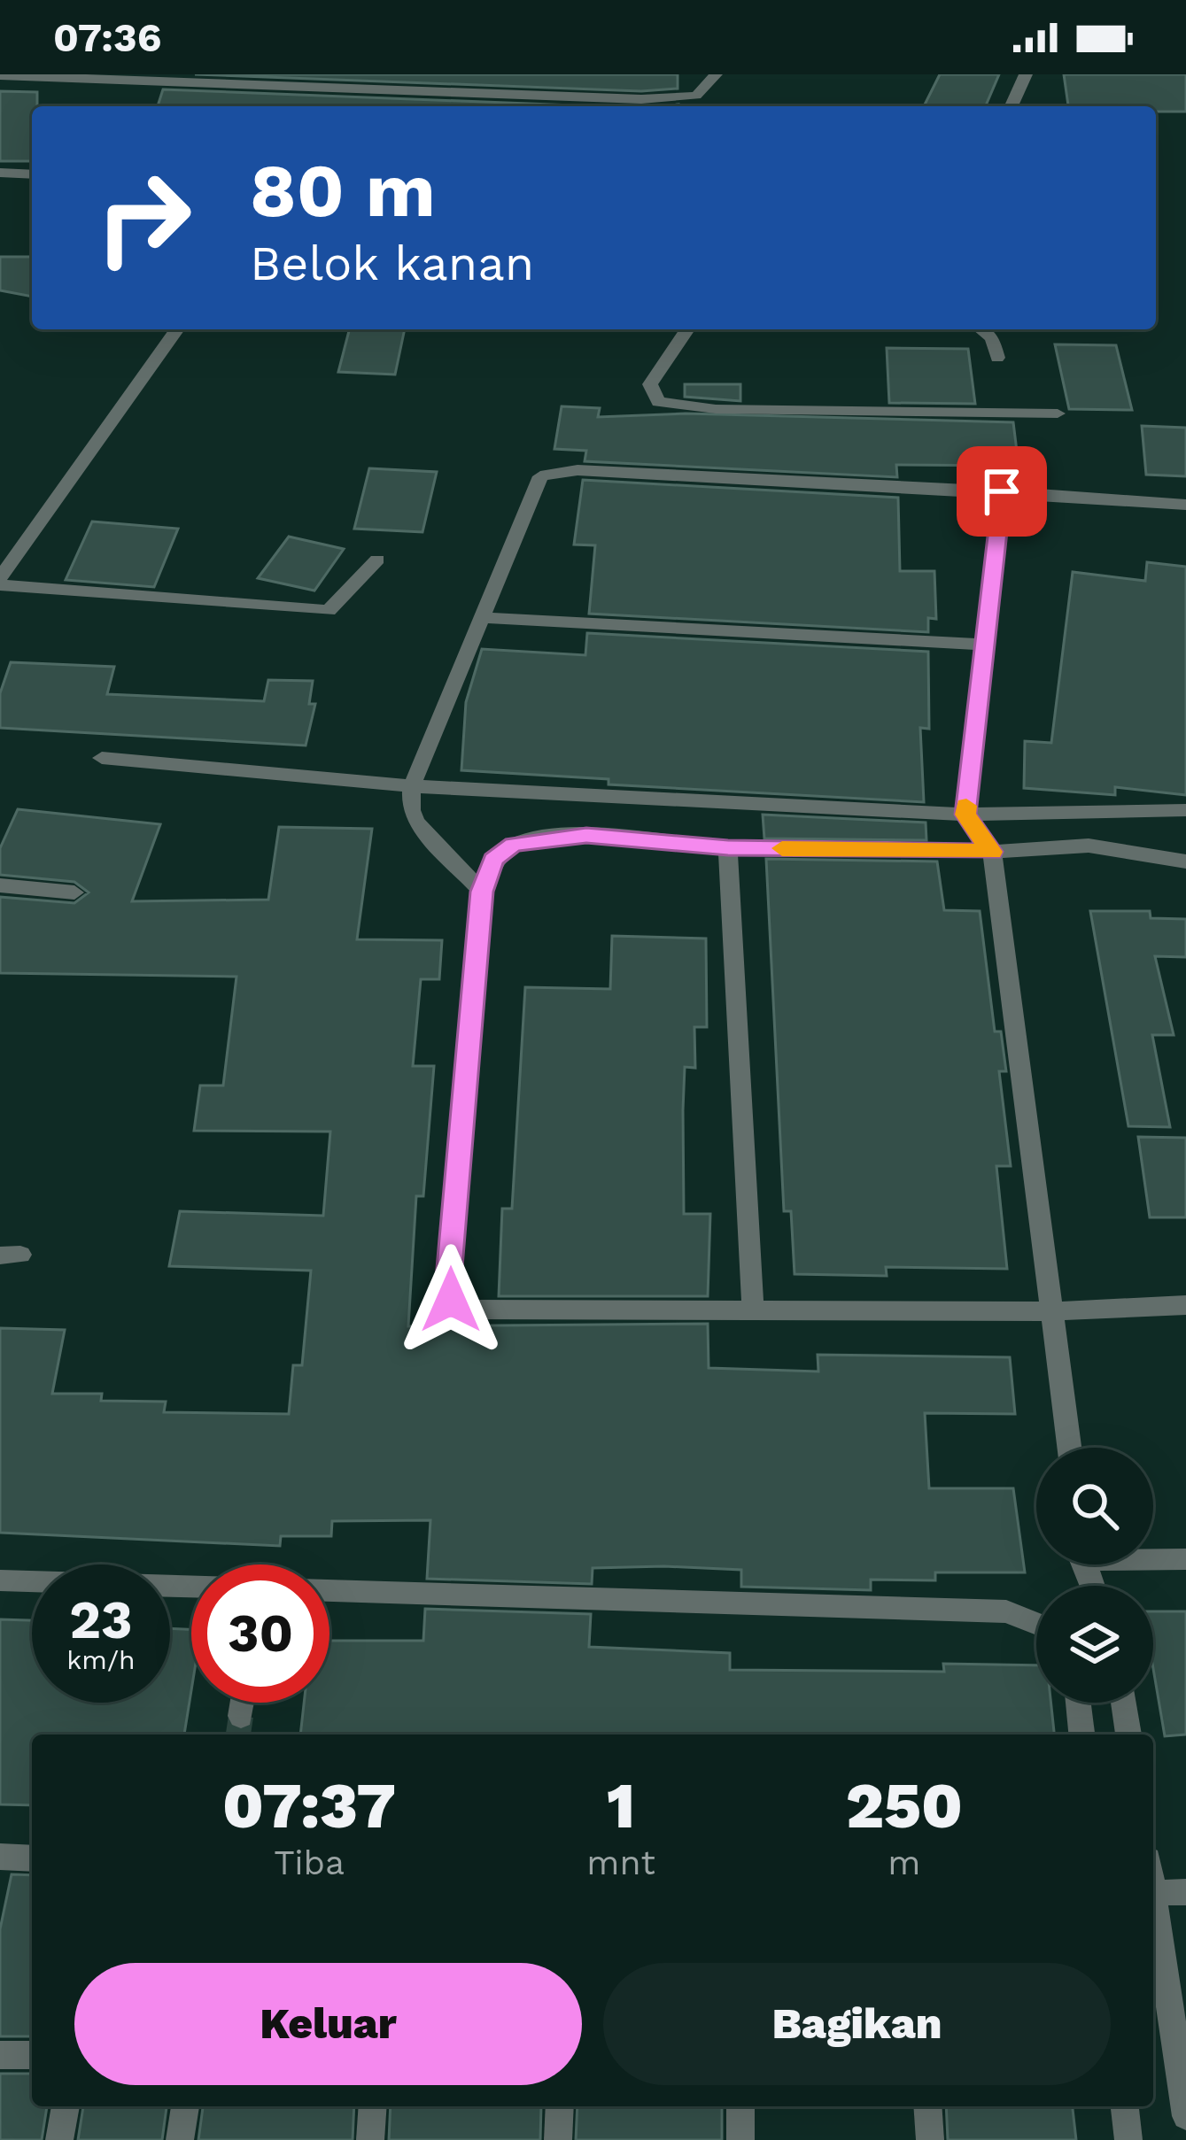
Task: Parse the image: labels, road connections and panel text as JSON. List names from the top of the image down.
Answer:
{
  "page": {
    "status": "07:36",
    "turn": ["80 m", "Belok kanan"],
    "speed": "23 km/h",
    "limit": "30",
    "eta": [
      "07:37",
      "Tiba",
      "1",
      "mnt",
      "250",
      "m"
    ],
    "buttons": ["Keluar", "Bagikan"]
  }
}
